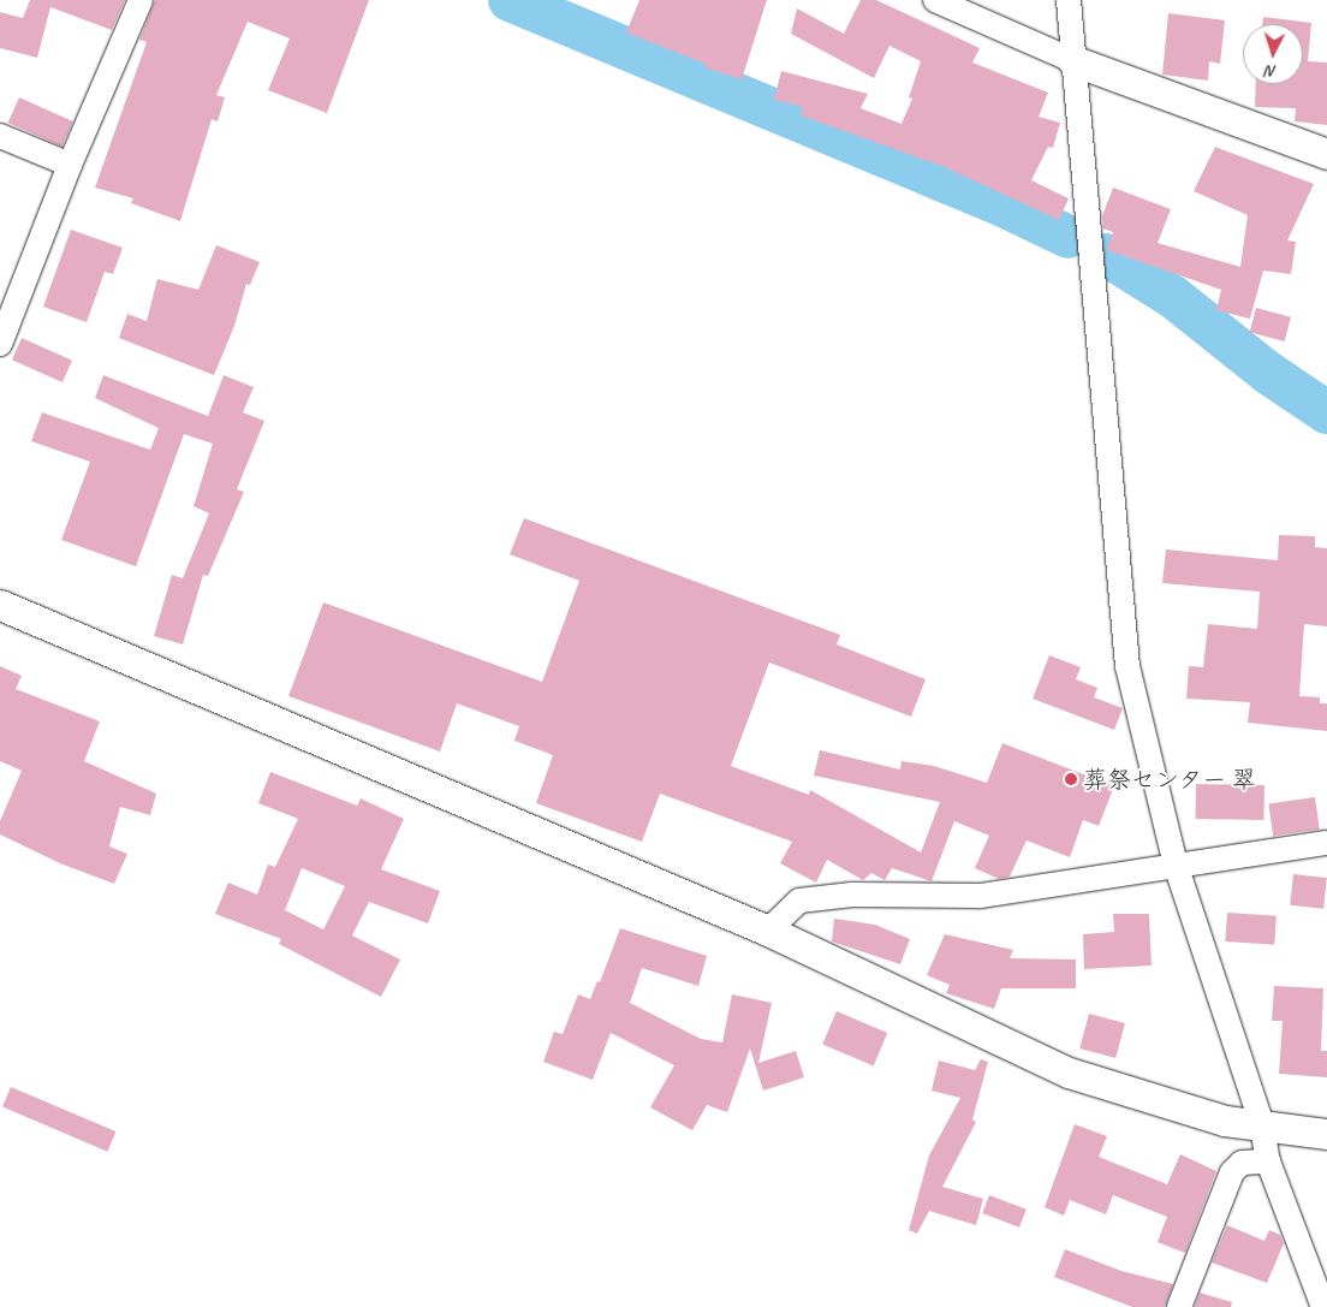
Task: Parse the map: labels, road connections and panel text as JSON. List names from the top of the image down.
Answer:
{
  "places": ["葬祭センター 翠"],
  "north": "bottom"
}
